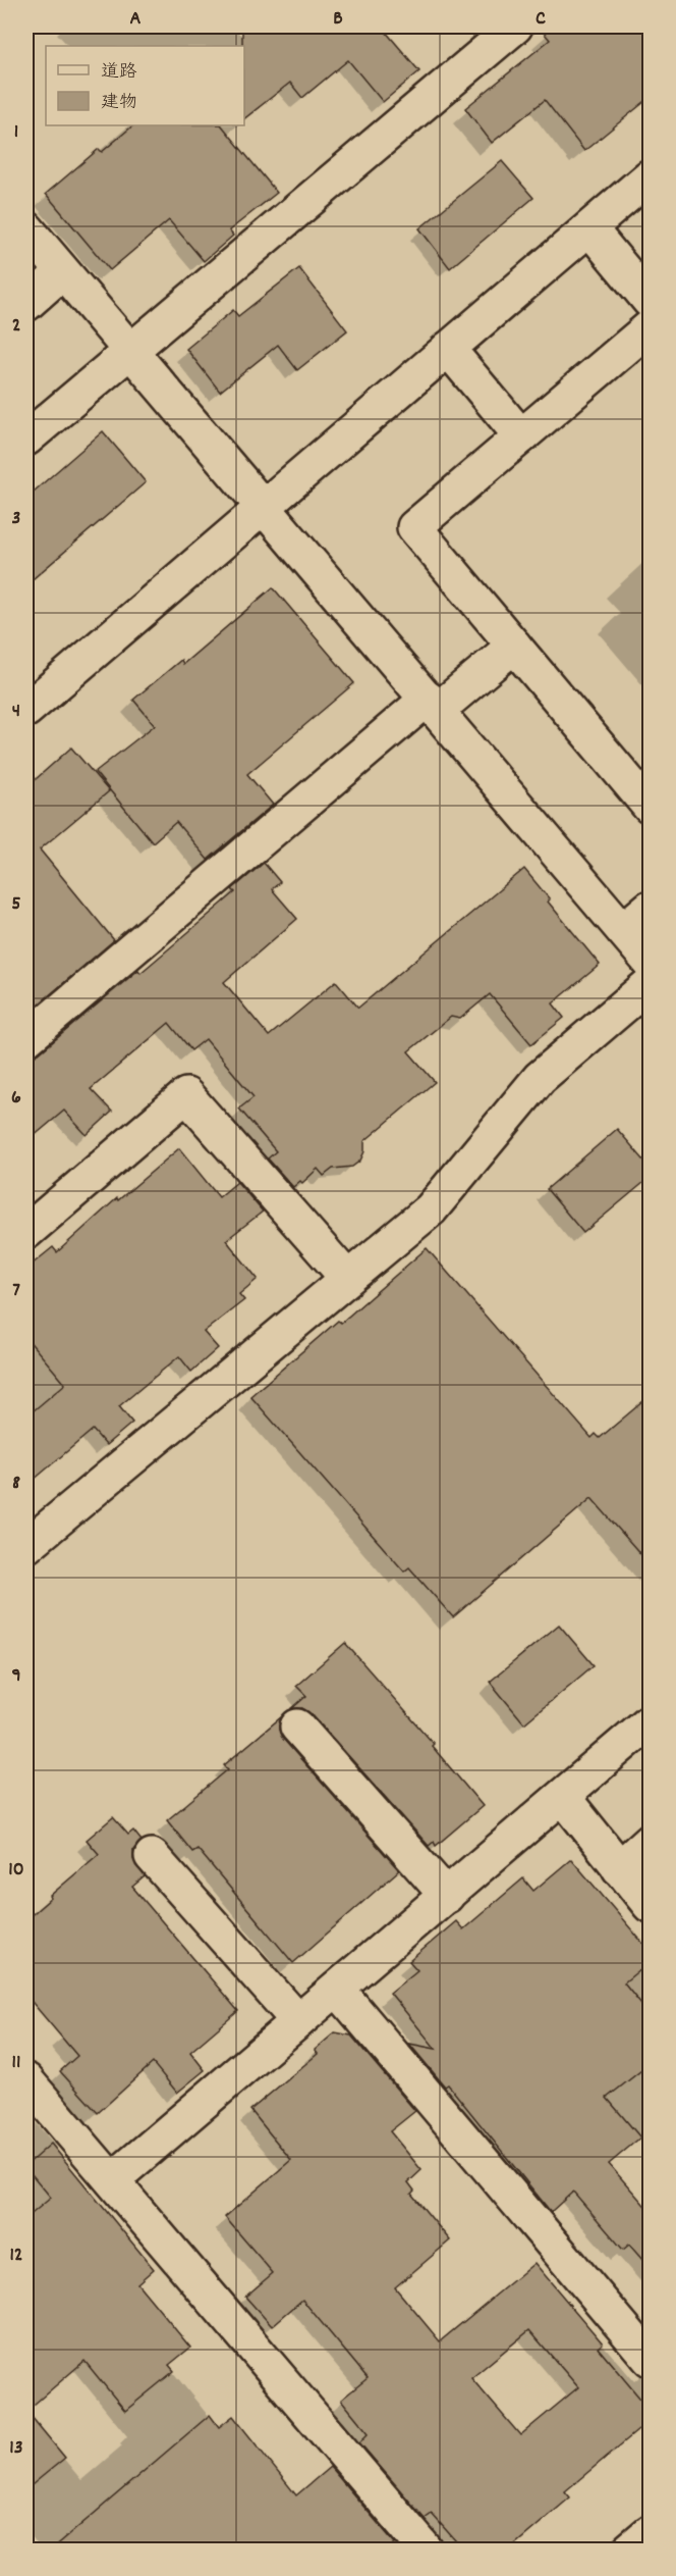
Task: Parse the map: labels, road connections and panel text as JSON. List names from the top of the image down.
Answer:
{
  "legend": ["道路", "建物"],
  "grid": {
    "columns": ["A", "B", "C"],
    "rows": [
      "1",
      "2",
      "3",
      "4",
      "5",
      "6",
      "7",
      "8",
      "9",
      "10",
      "11",
      "12",
      "13"
    ]
  }
}
